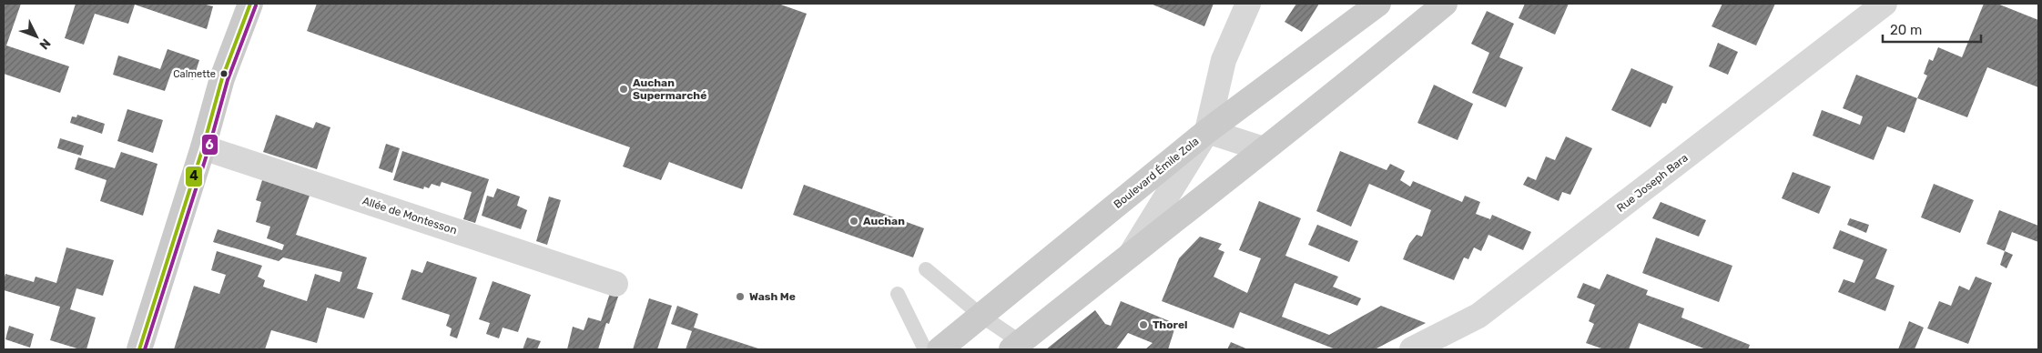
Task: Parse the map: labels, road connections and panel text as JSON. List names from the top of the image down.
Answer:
{
  "streets": {
    "main road": ["Boulevard Émile Zola"],
    "street": ["Rue Joseph Bara", "Allée de Montesson"]
  },
  "places": [
    "Calmette",
    "Auchan Supermarché",
    "Auchan",
    "Wash Me",
    "Thorel"
  ],
  "lines": ["transit line 4", "transit line 6"],
  "scale_bar": "20 m",
  "north": "bottom right"
}
